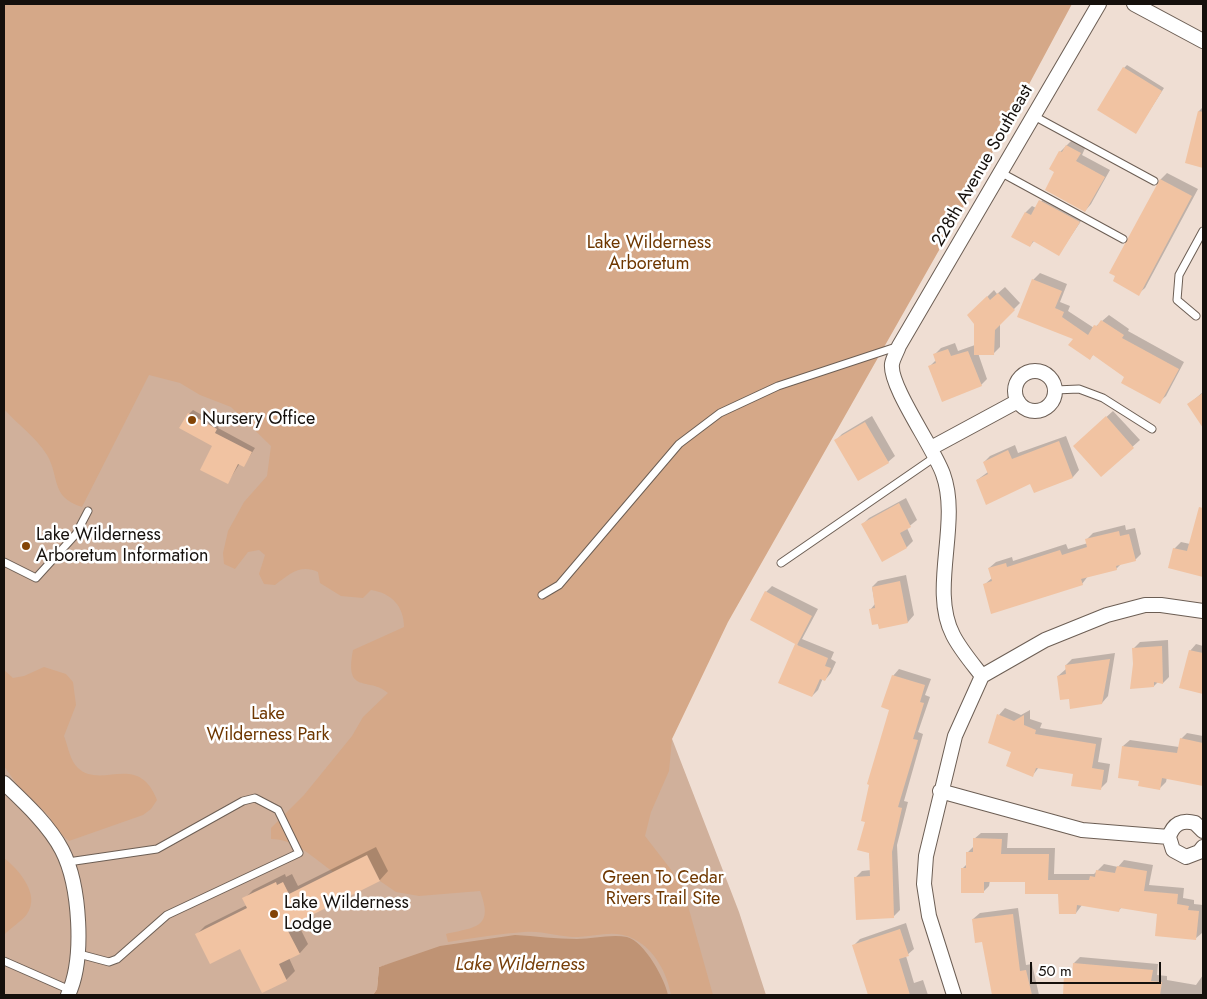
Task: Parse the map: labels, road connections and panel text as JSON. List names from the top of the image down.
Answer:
{
  "streets": {
    "street": ["228th Avenue Southeast"]
  },
  "water": ["Lake Wilderness"],
  "parks": ["Lake Wilderness Arboretum", "Lake Wilderness Park", "Green To Cedar Rivers Trail Site"],
  "places": ["Nursery Office", "Lake Wilderness Arboretum Information", "Lake Wilderness Lodge"],
  "scale_bar": "50 m"
}
